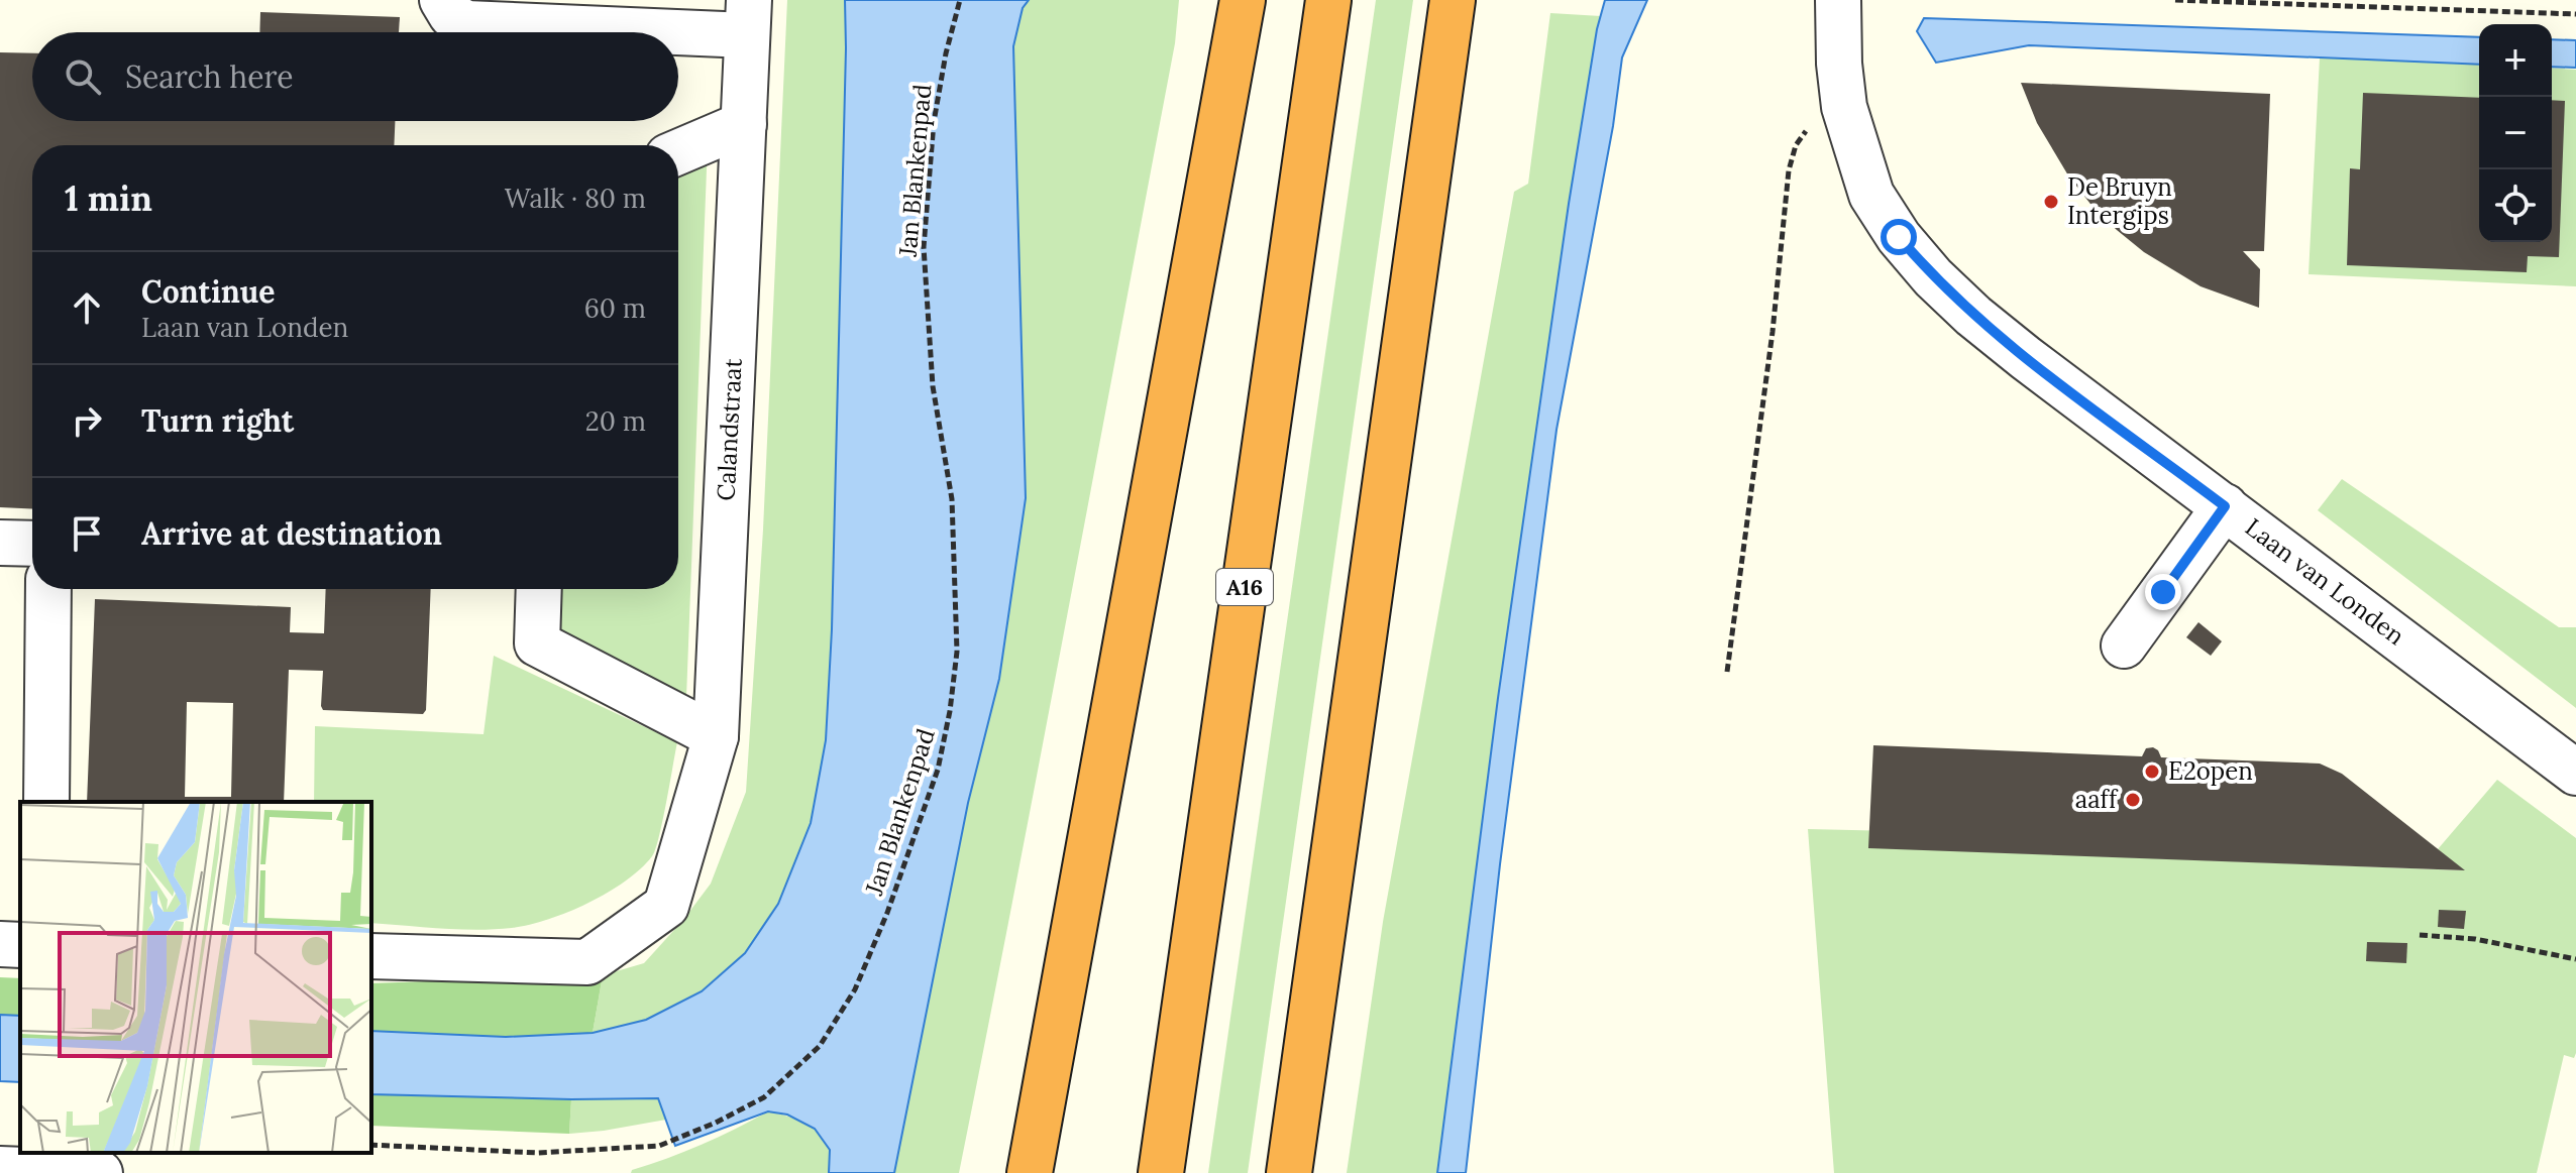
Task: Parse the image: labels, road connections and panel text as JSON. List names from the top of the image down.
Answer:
{
  "streets": {
    "highway": ["A16"],
    "street": ["Calandstraat", "Laan van Londen"],
    "path": ["Jan Blankenpad"]
  },
  "places": ["De Bruyn Intergips", "E2open", "aaff"],
  "page": {
    "map_buttons": ["+", "−"],
    "search": "Search here",
    "heading": ["1 min", "Walk · 80 m"],
    "list": [
      ["Continue", "Laan van Londen", "60 m"],
      ["Turn right", "20 m"],
      "Arrive at destination"
    ]
  }
}
